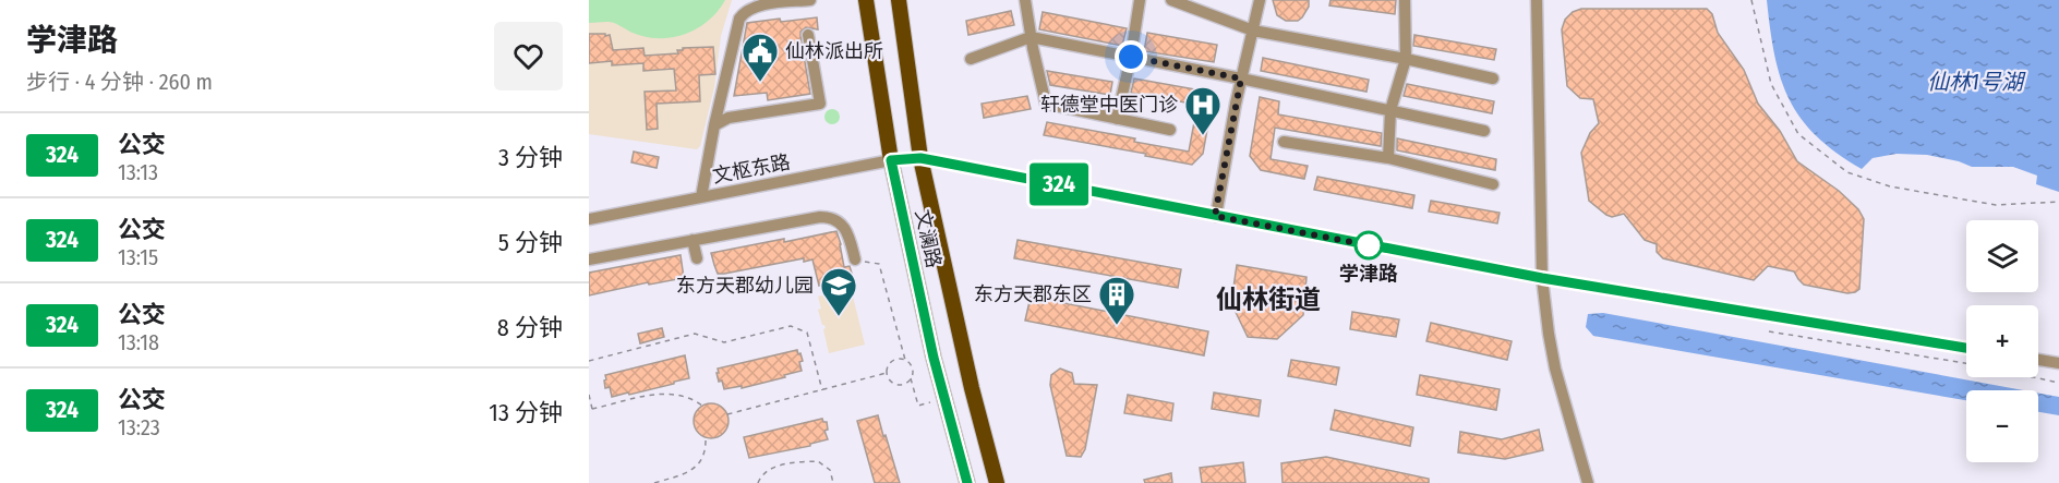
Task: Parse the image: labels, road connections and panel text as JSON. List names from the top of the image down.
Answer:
{
  "streets": {
    "main road": ["文澜路"],
    "street": ["文枢东路"]
  },
  "crossings": [
    ["文枢东路", "文澜路"]
  ],
  "districts": ["仙林街道"],
  "water": ["仙林1号湖"],
  "places": {
    "public building": ["仙林派出所"],
    "hospital": ["轩德堂中医门诊"],
    "other": ["学津路"],
    "school or university": ["东方天郡幼儿园"],
    "building": ["东方天郡东区"]
  },
  "lines": ["bus line 324"],
  "page": {
    "heading": ["学津路", "步行 · 4 分钟 · 260 m"],
    "on_map": "324",
    "list": [
      {
        "mark": "324",
        "name": "公交",
        "note": "13:13",
        "value": "3 分钟"
      },
      {
        "mark": "324",
        "name": "公交",
        "note": "13:15",
        "value": "5 分钟"
      },
      {
        "mark": "324",
        "name": "公交",
        "note": "13:18",
        "value": "8 分钟"
      },
      {
        "mark": "324",
        "name": "公交",
        "note": "13:23",
        "value": "13 分钟"
      }
    ],
    "map_buttons": ["+", "−"]
  }
}
